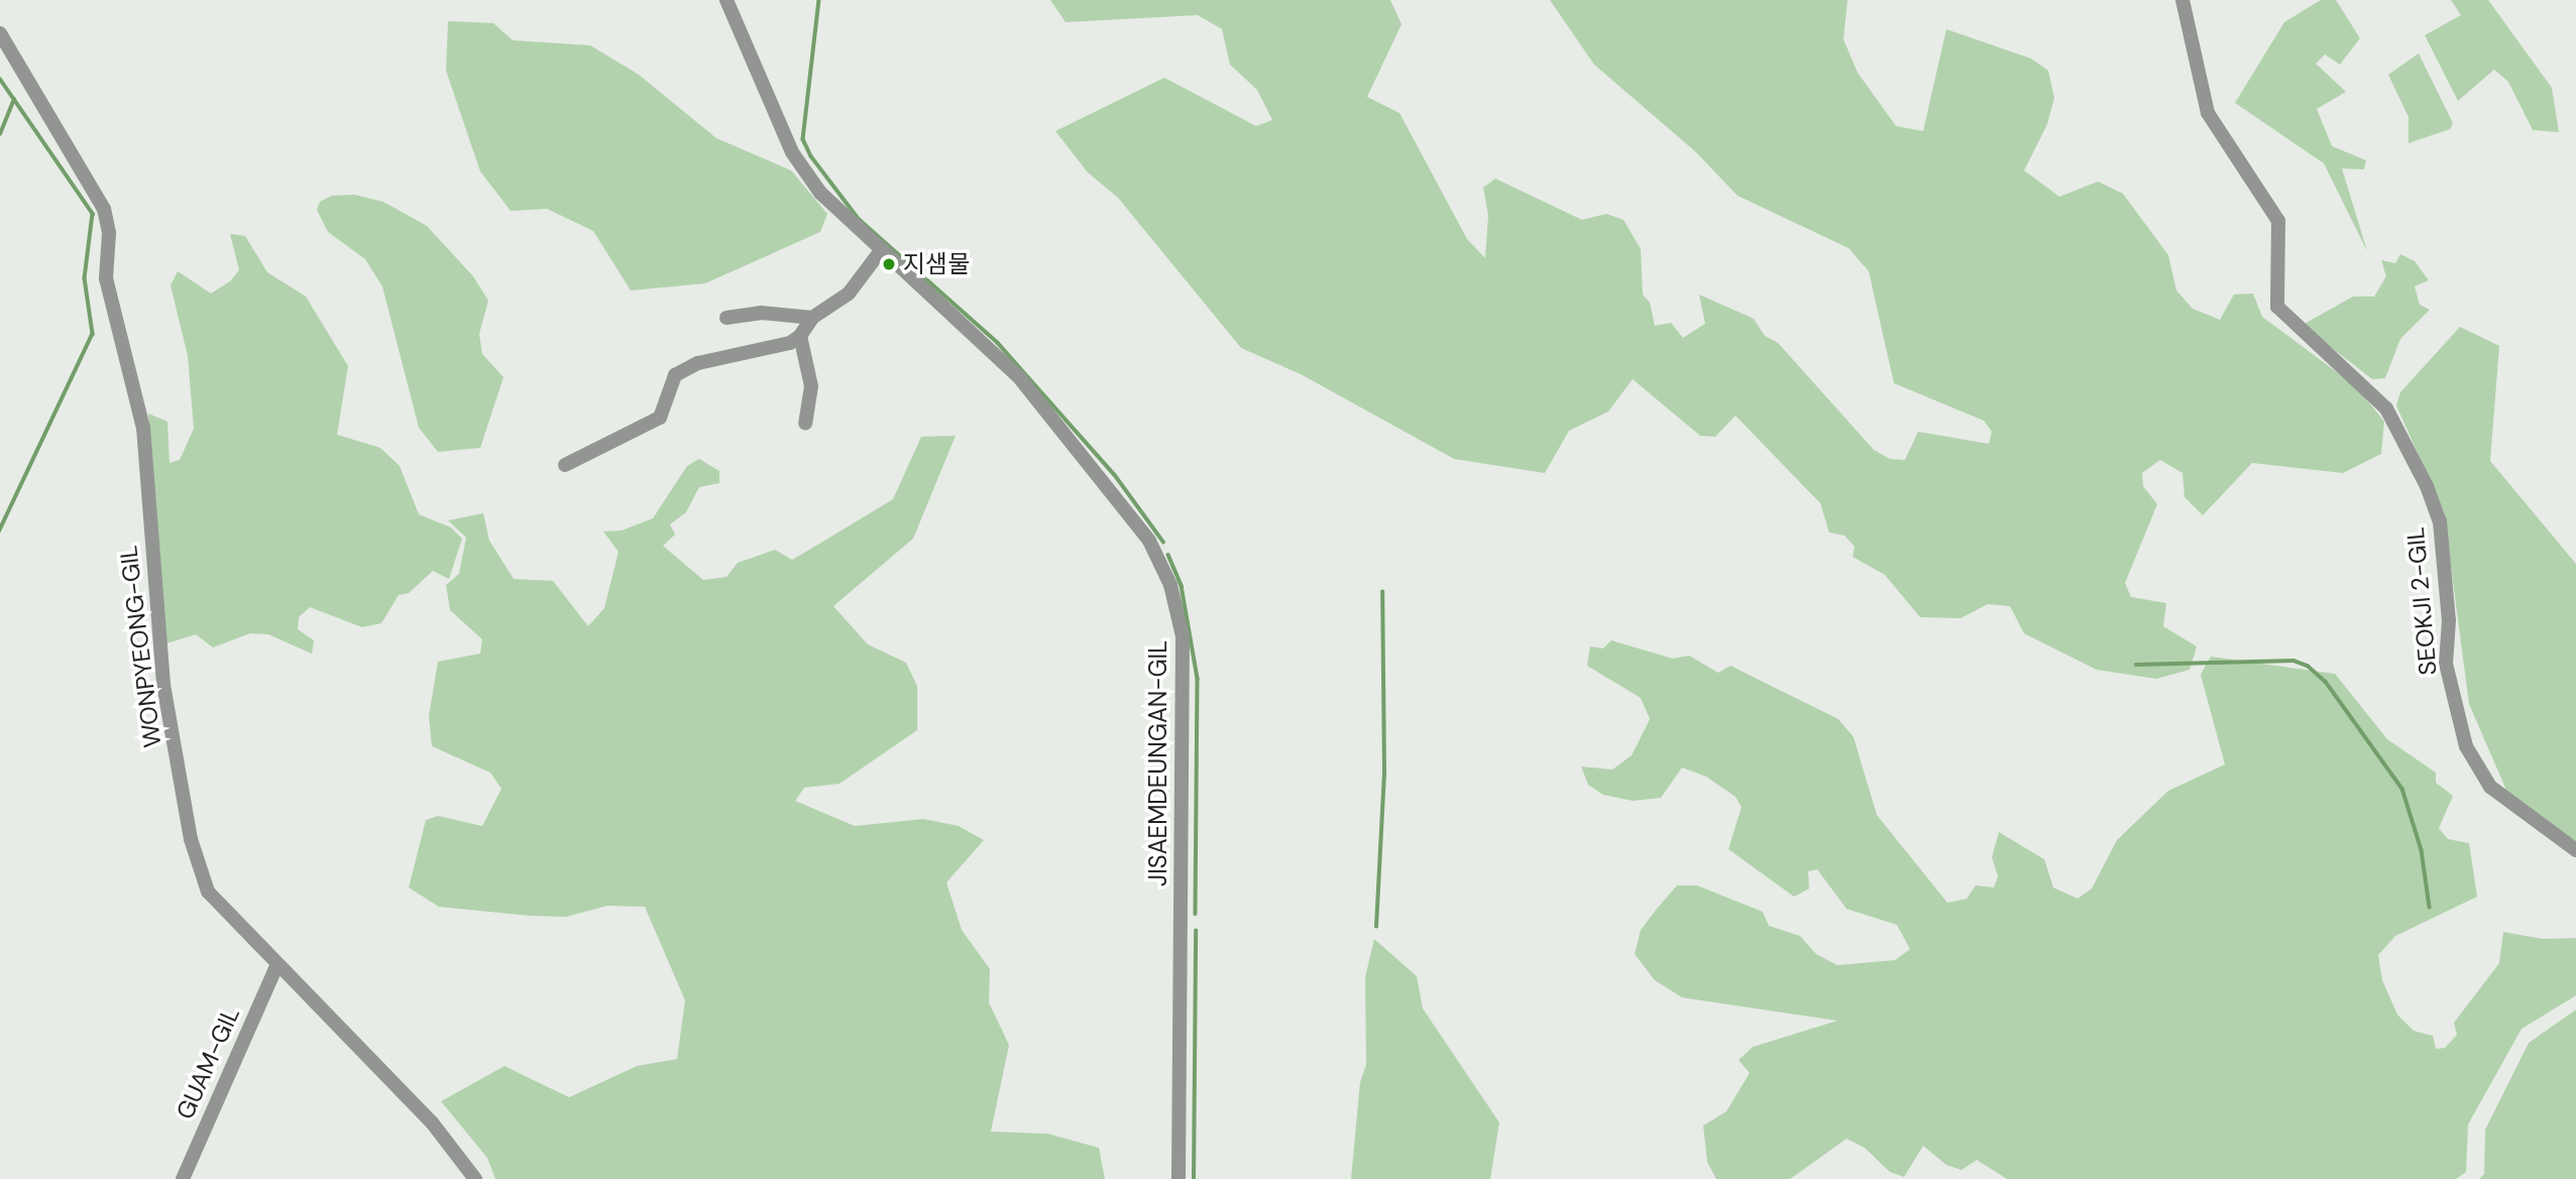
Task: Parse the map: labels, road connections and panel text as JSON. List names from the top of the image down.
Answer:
{
  "streets": {
    "street": [
      "SEOKJI 2-GIL",
      "WONPYEONG-GIL",
      "JISAEMDEUNGAN-GIL",
      "GUAM-GIL"
    ]
  },
  "crossings": [
    ["WONPYEONG-GIL", "GUAM-GIL"]
  ],
  "places": ["지샘물"]
}
